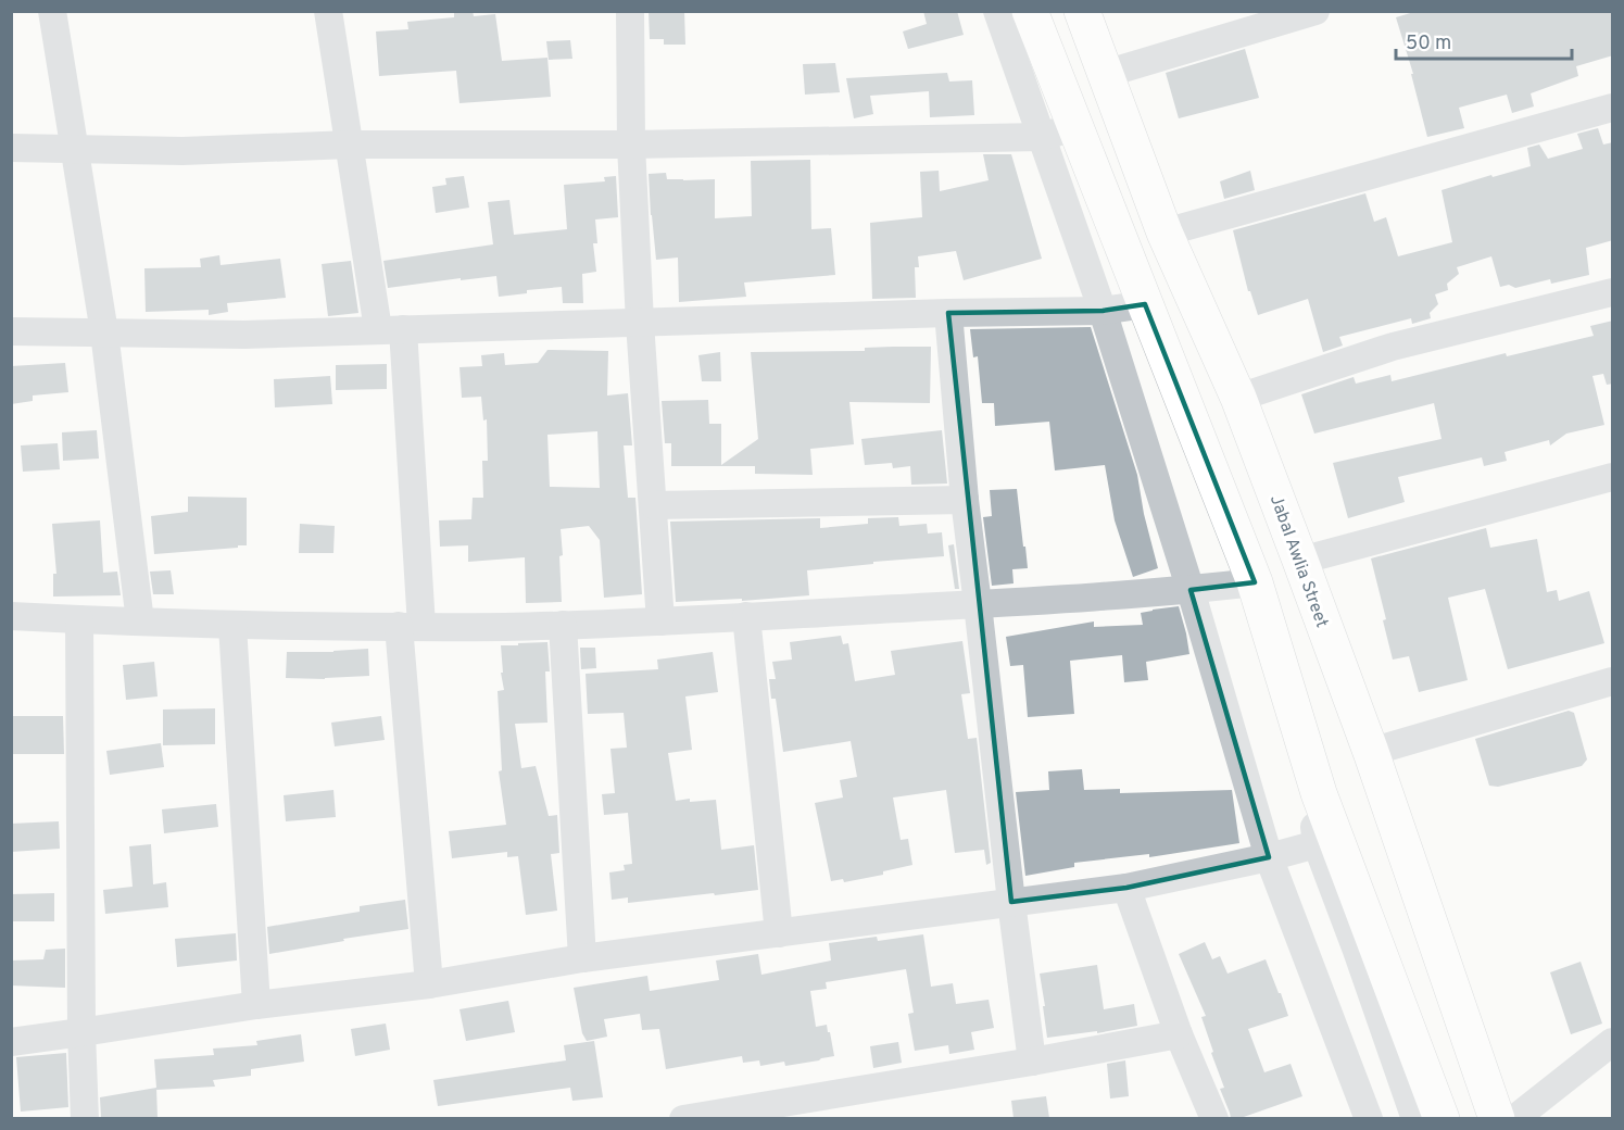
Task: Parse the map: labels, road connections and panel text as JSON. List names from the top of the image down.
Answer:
{
  "streets": {
    "main road": ["Jabal Awlia Street"]
  },
  "scale_bar": "50 m"
}
